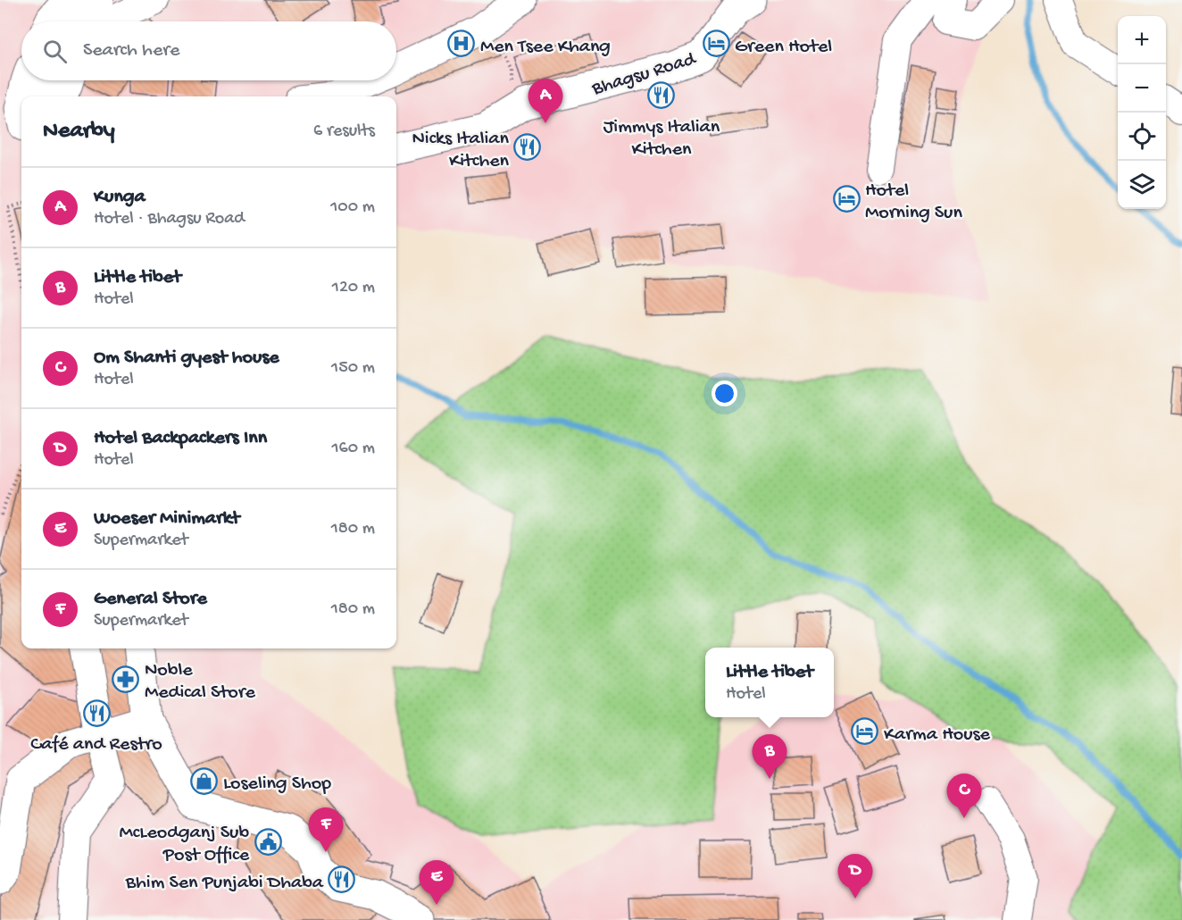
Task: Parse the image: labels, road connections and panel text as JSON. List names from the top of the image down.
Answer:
{
  "streets": {
    "street": ["Bhagsu Road"]
  },
  "places": {
    "hospital": ["Men Tsee Khang"],
    "hotel": ["Green Hotel", "Hotel Morning Sun", "Karma House"],
    "restaurant": [
      "Jimmys Italian Kitchen",
      "Nicks Italian Kitchen",
      "Café and Restro",
      "Bhim Sen Punjabi Dhaba"
    ],
    "pharmacy": ["Noble Medical Store"],
    "shop": ["Loseling Shop"],
    "public building": ["McLeodganj Sub Post Office"]
  },
  "page": {
    "map_buttons": ["+", "−"],
    "search": "Search here",
    "pins": [
      "A",
      "B",
      "C",
      "F",
      "D",
      "E"
    ],
    "heading": ["Nearby", "6 results"],
    "list": [
      {
        "mark": "A",
        "name": "Kunga",
        "note": "Hotel · Bhagsu Road",
        "value": "100 m"
      },
      {
        "mark": "B",
        "name": "Little tibet",
        "note": "Hotel",
        "value": "120 m"
      },
      {
        "mark": "C",
        "name": "Om Shanti gyest house",
        "note": "Hotel",
        "value": "150 m"
      },
      {
        "mark": "D",
        "name": "Hotel Backpackers Inn",
        "note": "Hotel",
        "value": "160 m"
      },
      {
        "mark": "E",
        "name": "Woeser Minimarkt",
        "note": "Supermarket",
        "value": "180 m"
      },
      {
        "mark": "F",
        "name": "General Store",
        "note": "Supermarket",
        "value": "180 m"
      }
    ],
    "popup": ["Little tibet", "Hotel"]
  }
}
